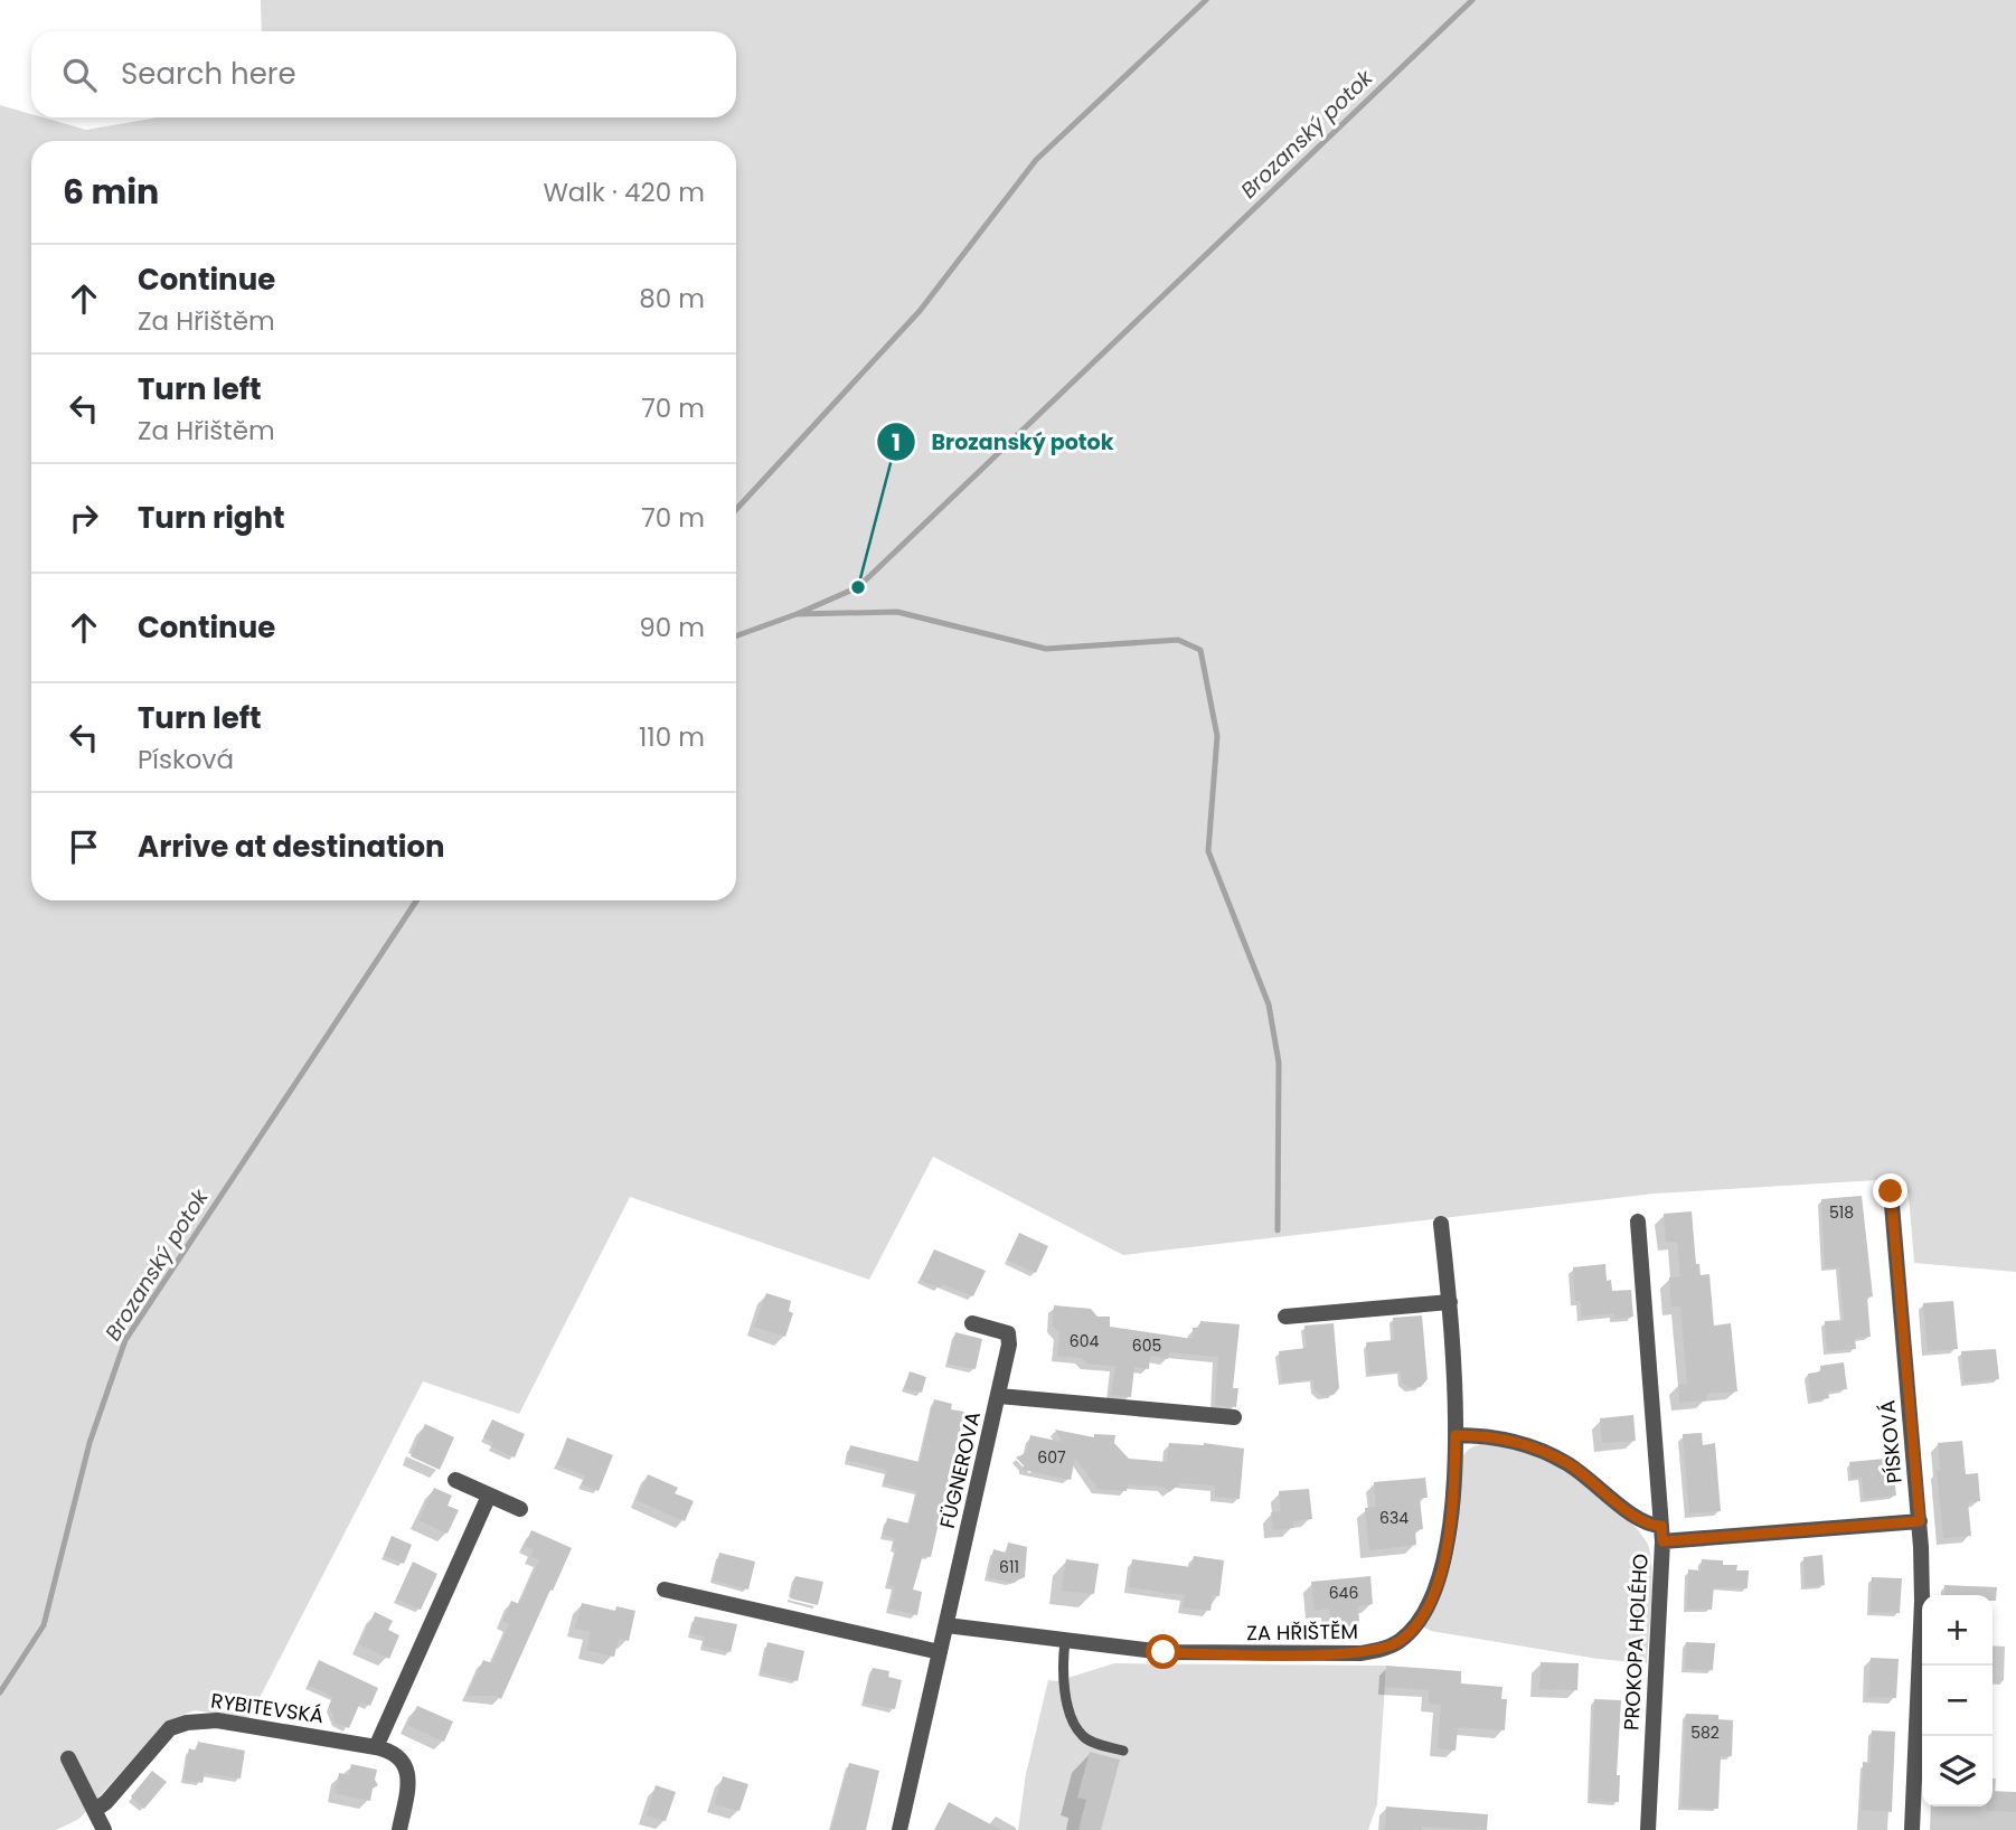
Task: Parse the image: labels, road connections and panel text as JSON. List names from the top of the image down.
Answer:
{
  "streets": {
    "street": [
      "PÍSKOVÁ",
      "FÜGNEROVA",
      "ZA HŘIŠTĚM",
      "PROKOPA HOLÉHO",
      "RYBITEVSKÁ"
    ]
  },
  "crossings": [
    ["FÜGNEROVA", "ZA HŘIŠTĚM"]
  ],
  "water": ["Brozanský potok"],
  "places": ["Brozanský potok"],
  "house_numbers": [
    "518",
    "604",
    "605",
    "607",
    "634",
    "611",
    "646",
    "582"
  ],
  "page": {
    "search": "Search here",
    "heading": ["6 min", "Walk · 420 m"],
    "list": [
      ["Continue", "Za Hřištěm", "80 m"],
      ["Turn left", "Za Hřištěm", "70 m"],
      ["Turn right", "70 m"],
      ["Continue", "90 m"],
      ["Turn left", "Písková", "110 m"],
      "Arrive at destination"
    ],
    "map_buttons": ["+", "−"]
  }
}
